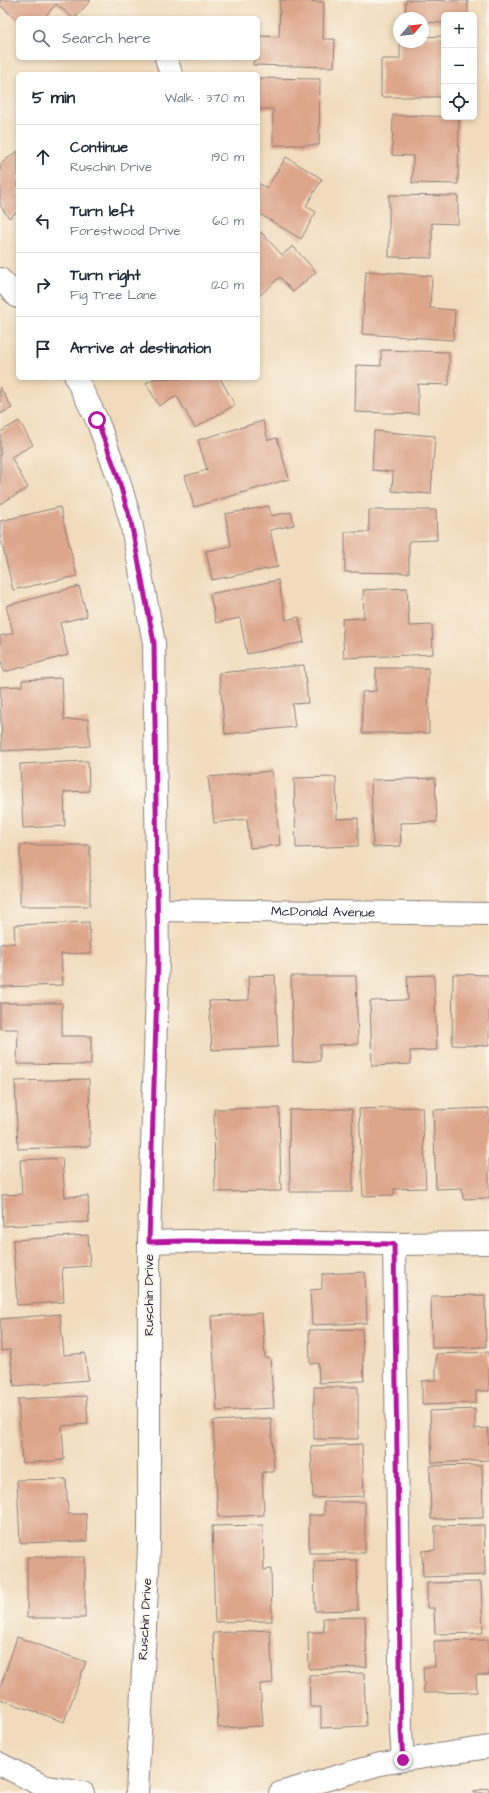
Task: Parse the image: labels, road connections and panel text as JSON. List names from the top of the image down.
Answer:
{
  "streets": {
    "street": ["McDonald Avenue", "Ruschin Drive"]
  },
  "crossings": [
    ["McDonald Avenue", "Ruschin Drive"]
  ],
  "north": "top right",
  "page": {
    "map_buttons": ["+", "−"],
    "search": "Search here",
    "heading": ["5 min", "Walk · 370 m"],
    "list": [
      ["Continue", "Ruschin Drive", "190 m"],
      ["Turn left", "Forestwood Drive", "60 m"],
      ["Turn right", "Fig Tree Lane", "120 m"],
      "Arrive at destination"
    ]
  }
}
